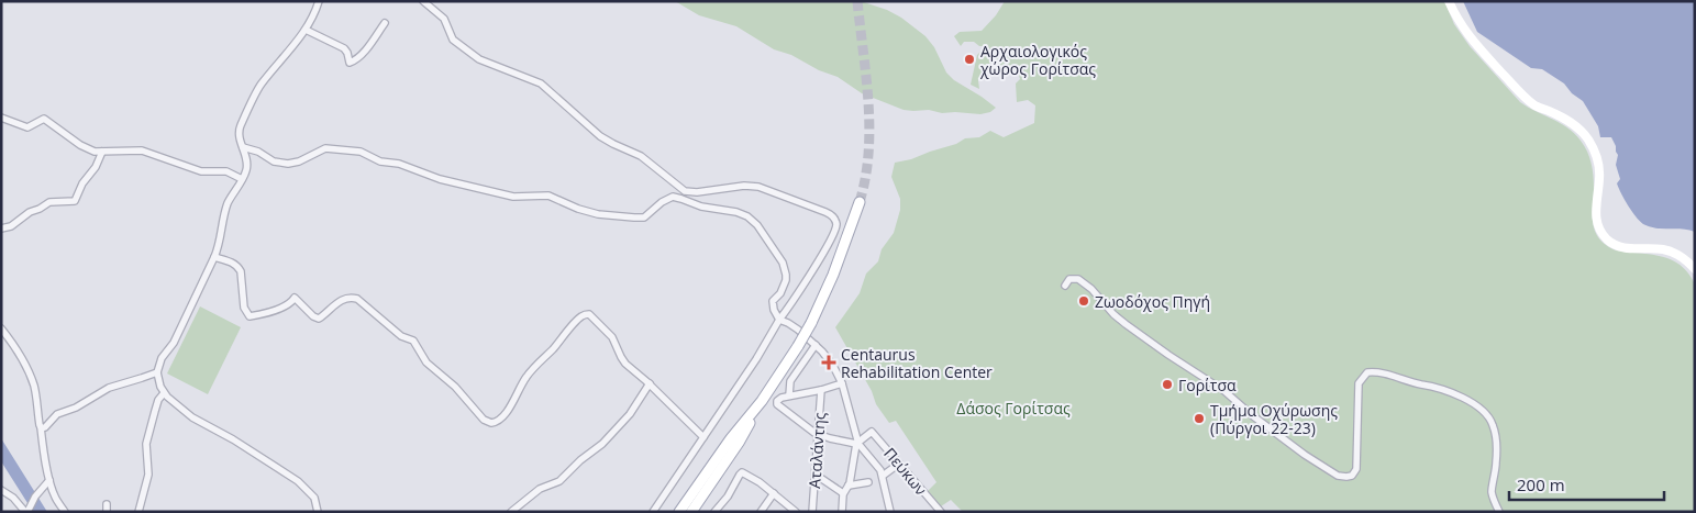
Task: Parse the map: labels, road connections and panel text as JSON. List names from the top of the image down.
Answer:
{
  "streets": {
    "street": ["Αταλάντης", "Πεύκων"]
  },
  "parks": ["Δάσος Γορίτσας"],
  "places": {
    "other": [
      "Αρχαιολογικός χώρος Γορίτσας",
      "Ζωοδόχος Πηγή",
      "Γορίτσα",
      "Τμήμα Οχύρωσης (Πύργοι 22-23)"
    ],
    "health": ["Centaurus Rehabilitation Center"]
  },
  "scale_bar": "200 m"
}
